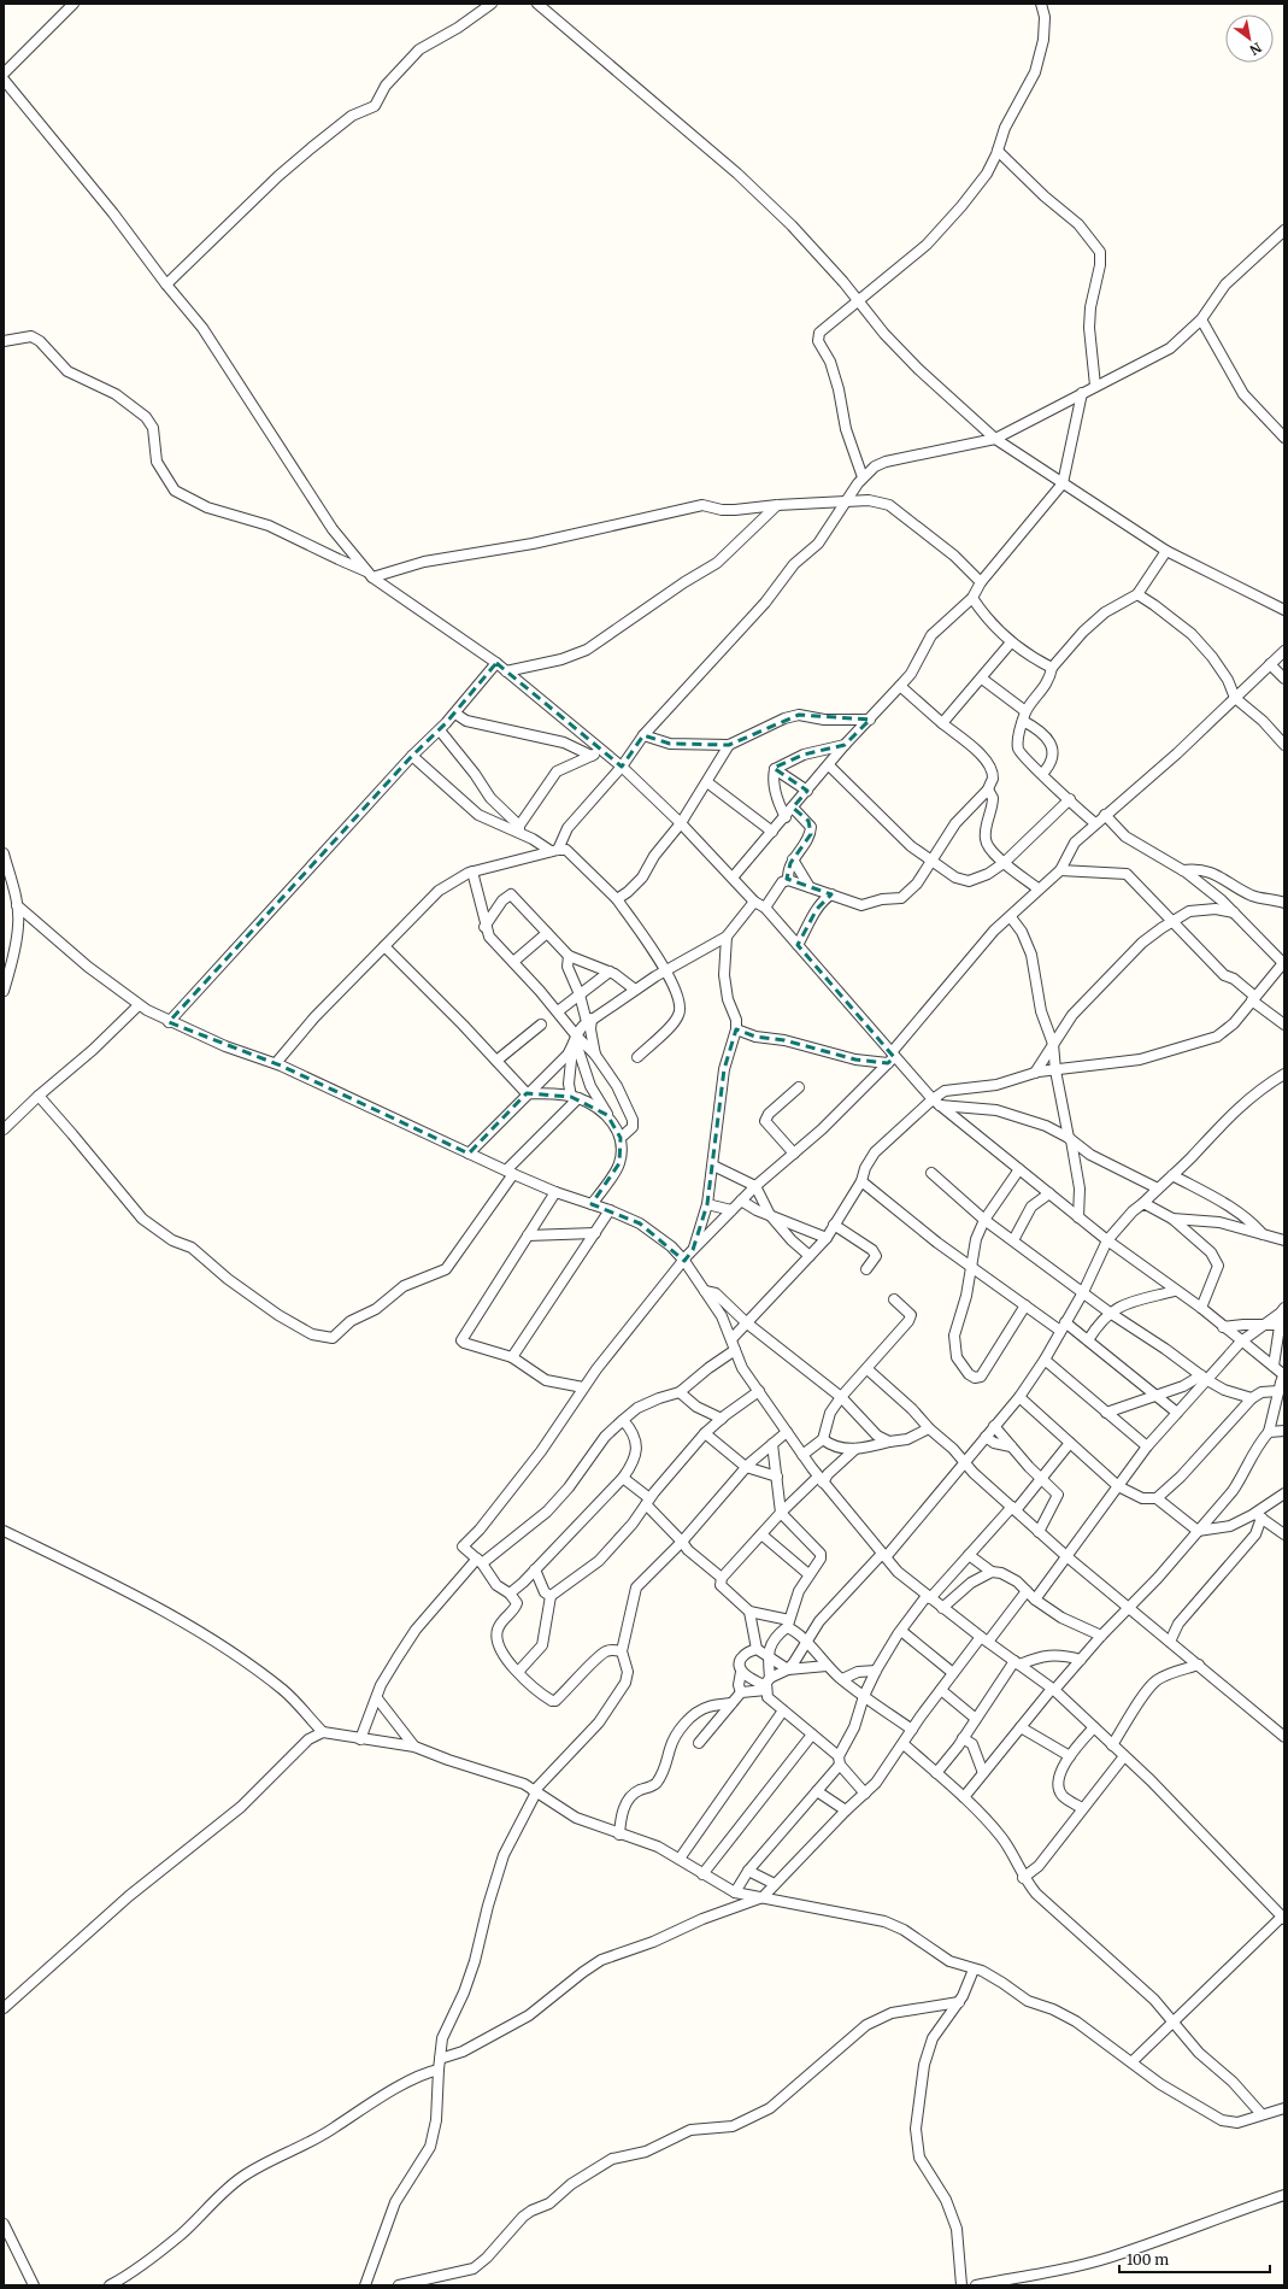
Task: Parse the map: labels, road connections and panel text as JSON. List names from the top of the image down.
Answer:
{
  "scale_bar": "100 m",
  "north": "bottom right"
}
